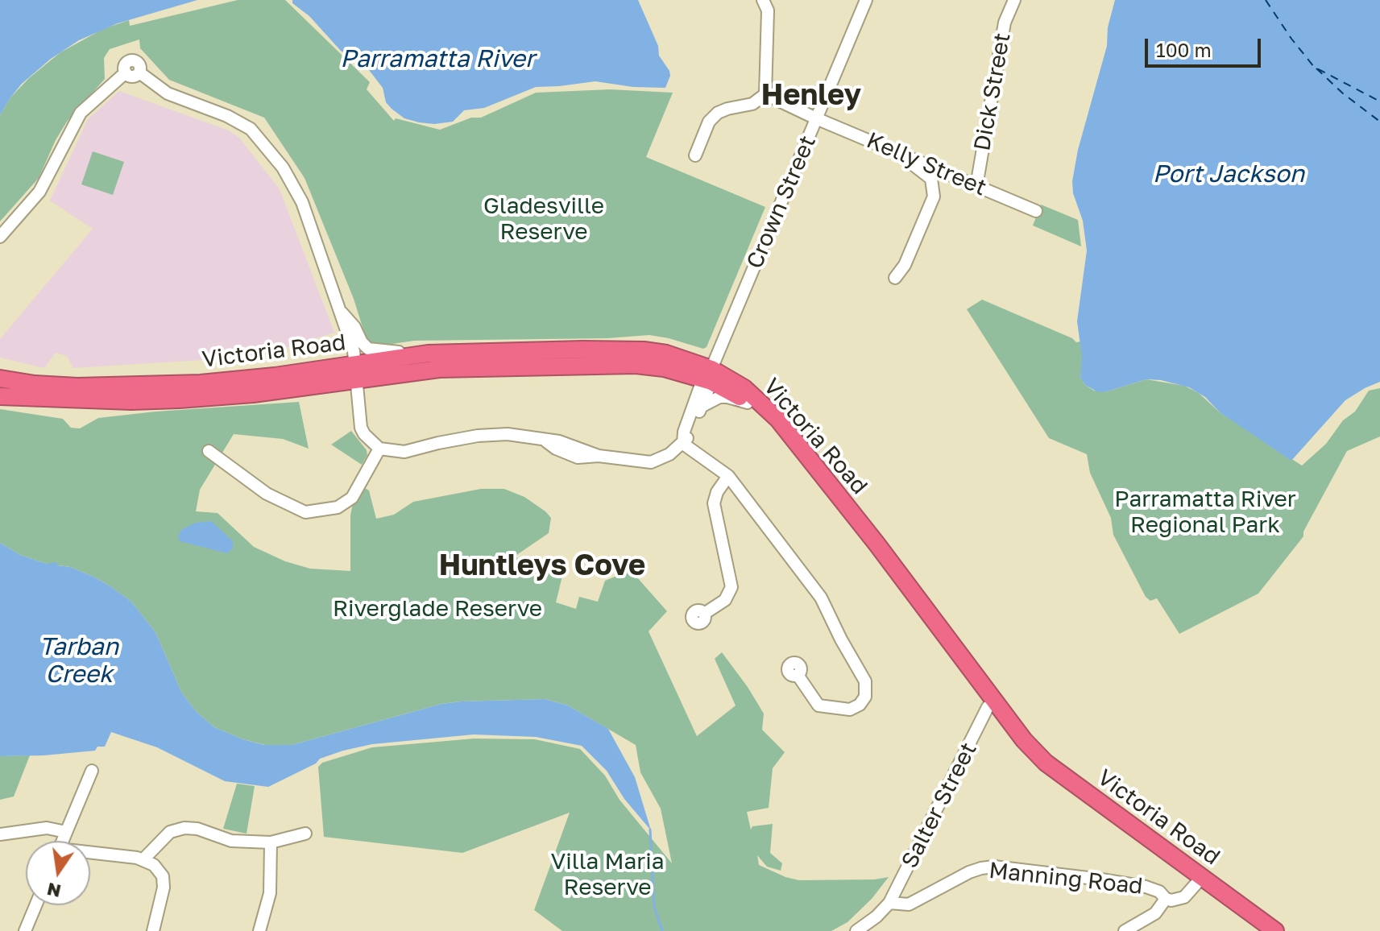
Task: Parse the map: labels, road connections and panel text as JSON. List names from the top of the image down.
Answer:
{
  "streets": {
    "highway": ["Victoria Road"],
    "street": [
      "Dick Street",
      "Kelly Street",
      "Crown Street",
      "Salter Street",
      "Manning Road"
    ]
  },
  "crossings": [
    ["Dick Street", "Kelly Street"],
    ["Kelly Street", "Crown Street"],
    ["Crown Street", "Victoria Road"],
    ["Victoria Road", "Salter Street"],
    ["Victoria Road", "Manning Road"],
    ["Salter Street", "Manning Road"]
  ],
  "districts": ["Henley", "Huntleys Cove"],
  "water": ["Parramatta River", "Port Jackson", "Tarban Creek"],
  "parks": [
    "Gladesville Reserve",
    "Parramatta River Regional Park",
    "Riverglade Reserve",
    "Villa Maria Reserve"
  ],
  "scale_bar": "100 m",
  "north": "bottom"
}
